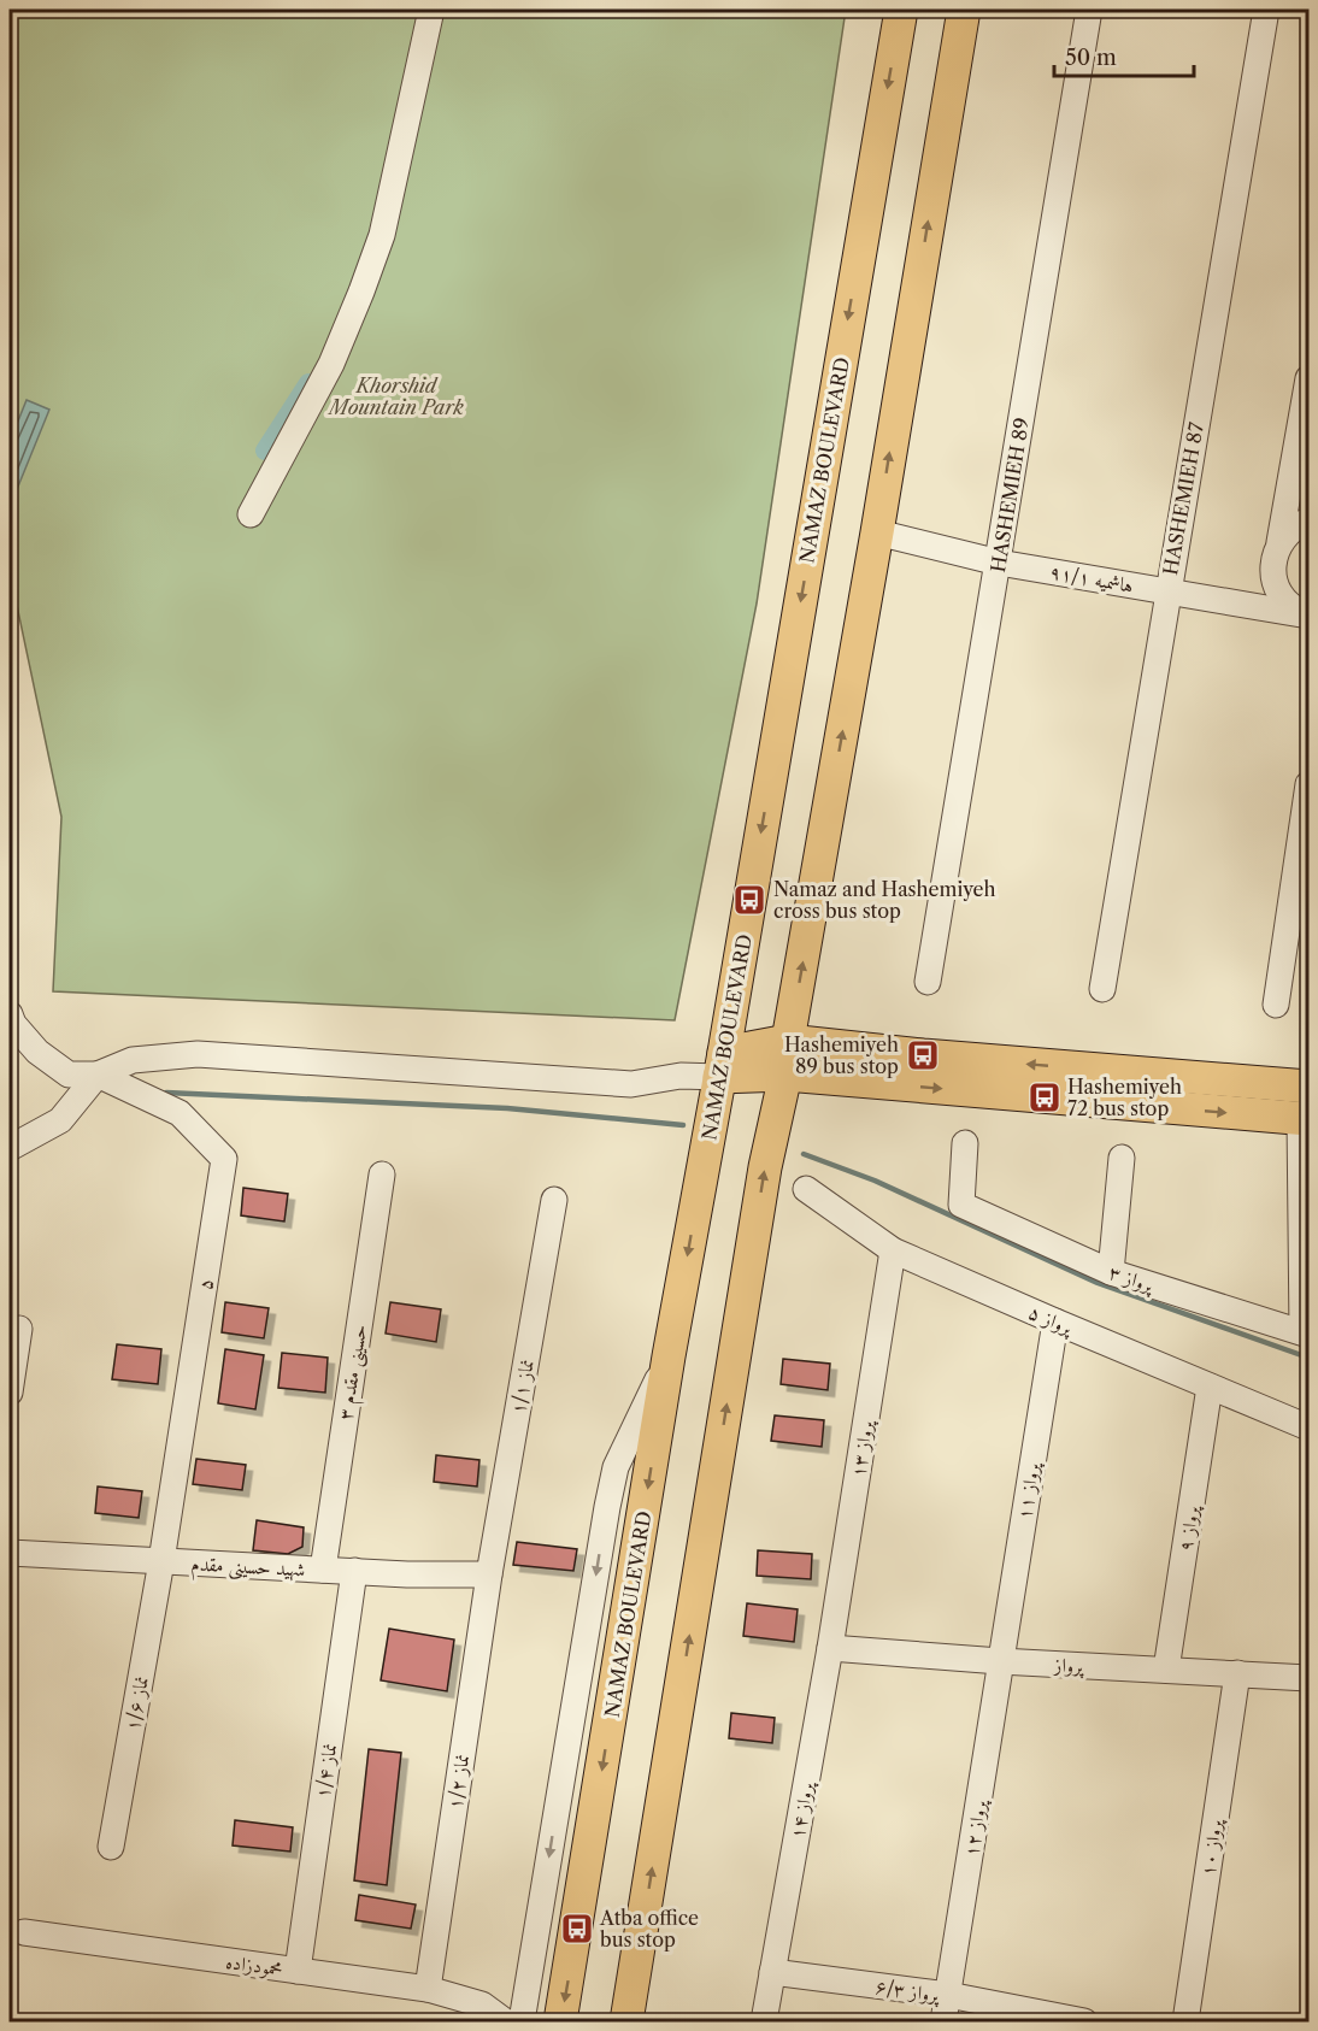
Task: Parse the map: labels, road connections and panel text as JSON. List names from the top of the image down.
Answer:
{
  "streets": {
    "main road": ["NAMAZ BOULEVARD"],
    "street": [
      "HASHEMIEH 89",
      "HASHEMIEH 87",
      "هاشمیه ۹۱/۱",
      "پرواز ۳",
      "۵",
      "پرواز ۵",
      "حسینی مقدم ۳",
      "نماز ۱/۱",
      "پرواز ۱۳",
      "پرواز ۱۱",
      "پرواز ۹",
      "شهید حسینی مقدم",
      "پرواز",
      "نماز ۱/۶",
      "نماز ۱/۴",
      "نماز ۱/۲",
      "پرواز ۱۴",
      "پرواز ۱۲",
      "پرواز ۱۰",
      "محمودزاده",
      "پرواز ۶/۳"
    ]
  },
  "crossings": [
    ["HASHEMIEH 89", "هاشمیه ۹۱/۱"],
    ["HASHEMIEH 87", "هاشمیه ۹۱/۱"],
    ["۵", "شهید حسینی مقدم"],
    ["۵", "نماز ۱/۶"],
    ["پرواز ۵", "پرواز ۱۳"],
    ["پرواز ۵", "پرواز ۱۱"],
    ["پرواز ۵", "پرواز ۹"],
    ["حسینی مقدم ۳", "شهید حسینی مقدم"],
    ["نماز ۱/۱", "شهید حسینی مقدم"],
    ["نماز ۱/۱", "نماز ۱/۲"],
    ["پرواز ۱۳", "پرواز"],
    ["پرواز ۱۳", "پرواز ۱۴"],
    ["پرواز ۱۱", "پرواز"],
    ["پرواز ۱۱", "پرواز ۱۲"],
    ["پرواز ۹", "پرواز"],
    ["شهید حسینی مقدم", "نماز ۱/۶"],
    ["شهید حسینی مقدم", "نماز ۱/۴"],
    ["شهید حسینی مقدم", "نماز ۱/۲"],
    ["پرواز", "پرواز ۱۴"],
    ["پرواز", "پرواز ۱۲"],
    ["پرواز", "پرواز ۱۰"],
    ["نماز ۱/۴", "محمودزاده"],
    ["نماز ۱/۲", "محمودزاده"],
    ["پرواز ۱۴", "پرواز ۶/۳"],
    ["پرواز ۱۲", "پرواز ۶/۳"]
  ],
  "parks": ["Khorshid Mountain Park"],
  "places": {
    "bus stop": [
      "Namaz and Hashemiyeh cross bus stop",
      "Hashemiyeh 89 bus stop",
      "Hashemiyeh 72 bus stop",
      "Atba office bus stop"
    ]
  },
  "scale_bar": "50 m"
}
